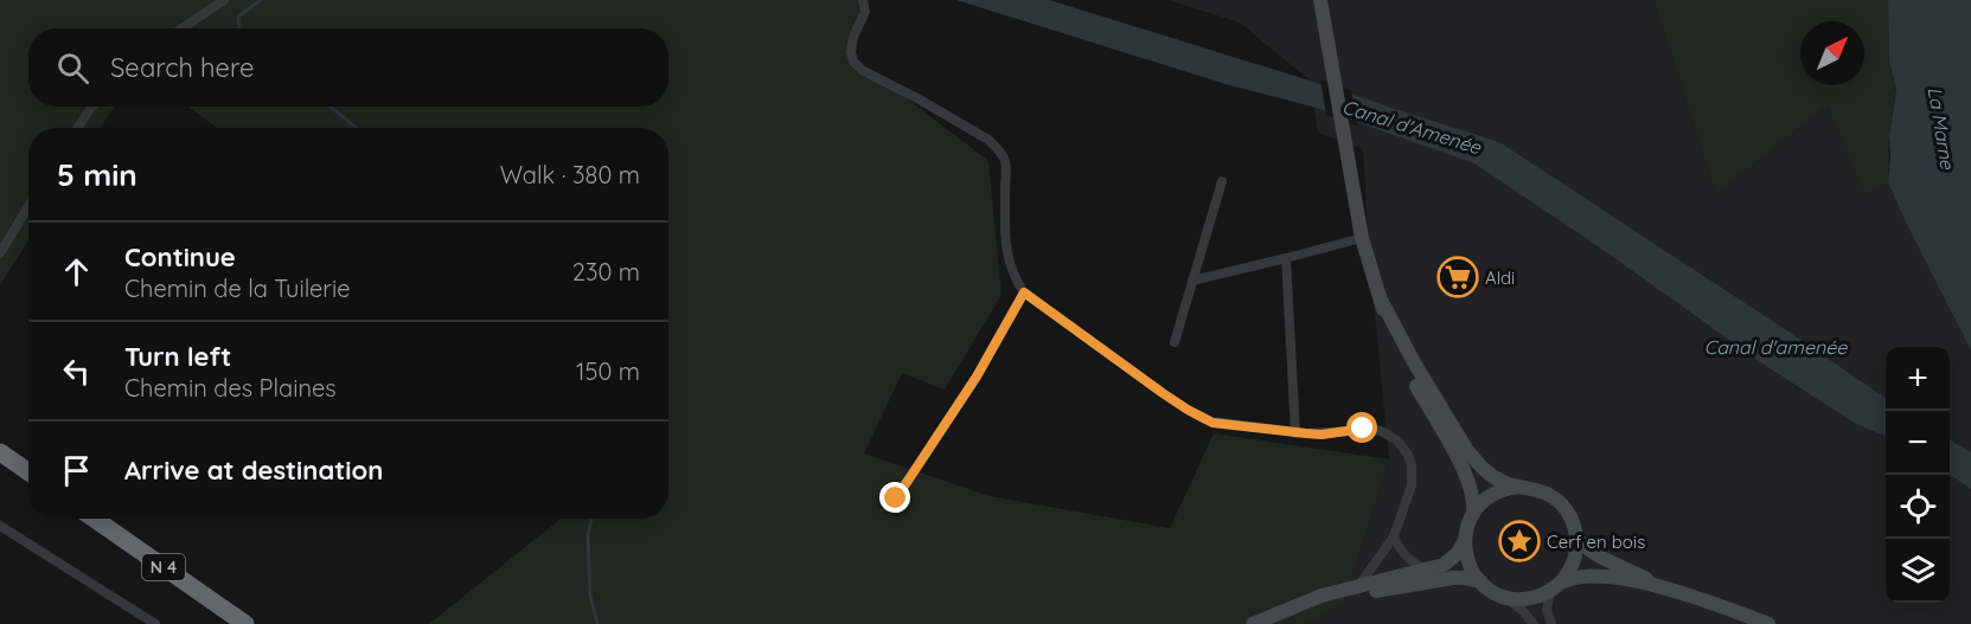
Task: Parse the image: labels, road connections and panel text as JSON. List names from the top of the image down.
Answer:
{
  "streets": {
    "highway": ["N 4"]
  },
  "water": ["Canal d'Amenée", "La Marne", "Canal d'amenée"],
  "places": {
    "supermarket": ["Aldi"],
    "place": ["Cerf en bois"]
  },
  "north": "top right",
  "page": {
    "search": "Search here",
    "heading": ["5 min", "Walk · 380 m"],
    "list": [
      ["Continue", "Chemin de la Tuilerie", "230 m"],
      ["Turn left", "Chemin des Plaines", "150 m"],
      "Arrive at destination"
    ],
    "map_buttons": ["+", "−"]
  }
}
